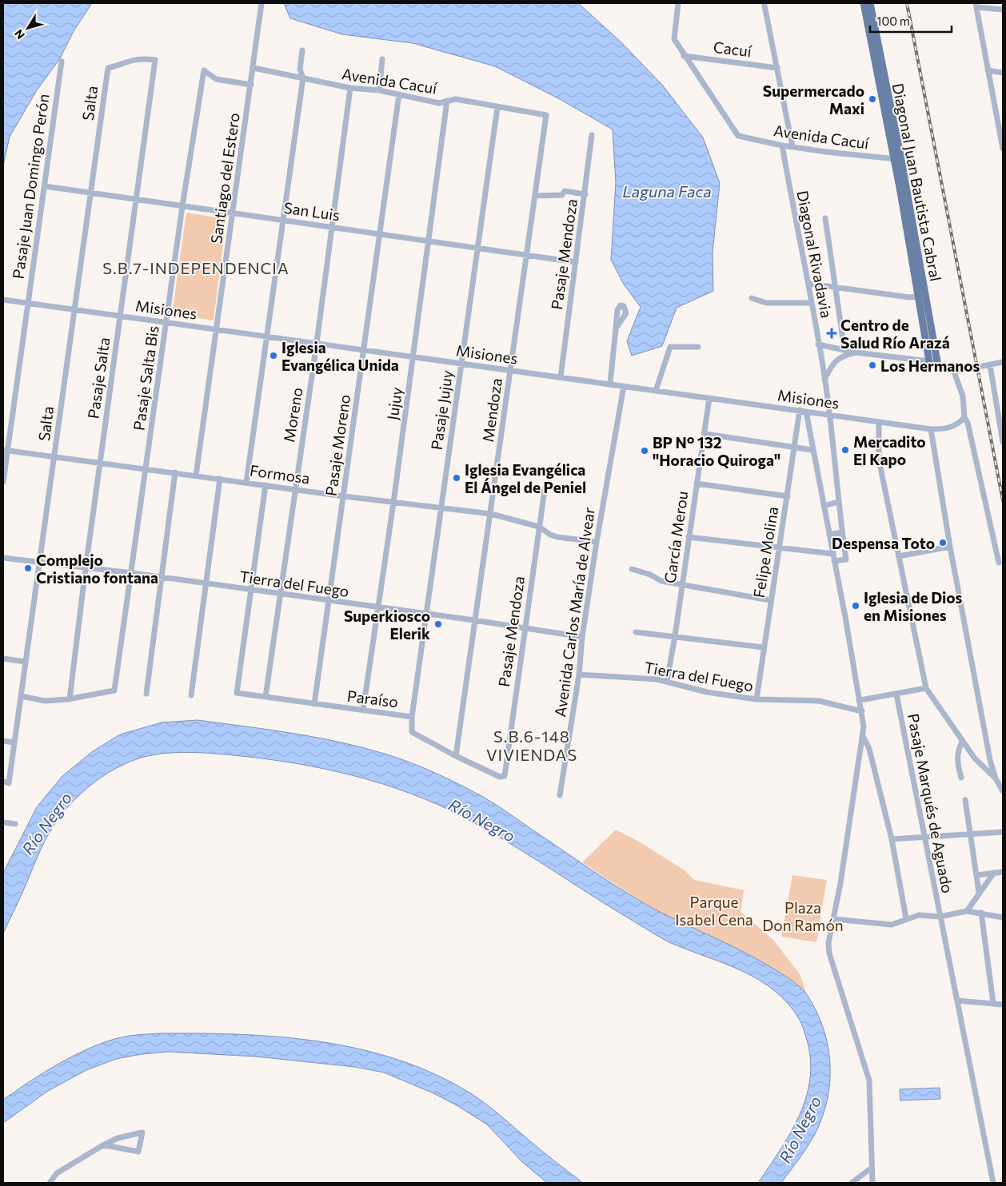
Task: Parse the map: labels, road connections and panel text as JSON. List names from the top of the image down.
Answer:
{
  "streets": {
    "main road": ["Diagonal Juan Bautista Cabral"],
    "street": [
      "Cacuí",
      "Avenida Cacuí",
      "Salta",
      "Santiago del Estero",
      "Pasaje Juan Domingo Perón",
      "San Luis",
      "Pasaje Mendoza",
      "Diagonal Rivadavia",
      "Misiones",
      "Pasaje Salta",
      "Pasaje Salta Bis",
      "Jujuy",
      "Pasaje Jujuy",
      "Mendoza",
      "Moreno",
      "Pasaje Moreno",
      "Formosa",
      "García Merou",
      "Felipe Molina",
      "Tierra del Fuego",
      "Avenida Carlos María de Alvear",
      "Paraíso",
      "Pasaje Marqués de Aguado"
    ]
  },
  "crossings": [
    ["Cacuí", "Avenida Cacuí"],
    ["Avenida Cacuí", "Santiago del Estero"],
    ["Avenida Cacuí", "Diagonal Juan Bautista Cabral"],
    ["Avenida Cacuí", "Diagonal Rivadavia"],
    ["Avenida Cacuí", "Jujuy"],
    ["Avenida Cacuí", "Pasaje Jujuy"],
    ["Avenida Cacuí", "Mendoza"],
    ["Avenida Cacuí", "Moreno"],
    ["Avenida Cacuí", "Pasaje Moreno"],
    ["Salta", "San Luis"],
    ["Salta", "Misiones"],
    ["Salta", "Pasaje Salta"],
    ["Salta", "Formosa"],
    ["Salta", "Tierra del Fuego"],
    ["Santiago del Estero", "San Luis"],
    ["Santiago del Estero", "Misiones"],
    ["Santiago del Estero", "Pasaje Salta Bis"],
    ["Santiago del Estero", "Formosa"],
    ["Pasaje Juan Domingo Perón", "San Luis"],
    ["Pasaje Juan Domingo Perón", "Misiones"],
    ["Pasaje Juan Domingo Perón", "Formosa"],
    ["San Luis", "Pasaje Mendoza"],
    ["San Luis", "Pasaje Salta"],
    ["San Luis", "Pasaje Salta Bis"],
    ["San Luis", "Jujuy"],
    ["San Luis", "Pasaje Jujuy"],
    ["San Luis", "Mendoza"],
    ["San Luis", "Moreno"],
    ["San Luis", "Pasaje Moreno"],
    ["Pasaje Mendoza", "Misiones"],
    ["Pasaje Mendoza", "Formosa"],
    ["Pasaje Mendoza", "Tierra del Fuego"],
    ["Pasaje Mendoza", "Paraíso"],
    ["Diagonal Rivadavia", "Misiones"],
    ["Misiones", "Pasaje Salta"],
    ["Misiones", "Pasaje Salta Bis"],
    ["Misiones", "Jujuy"],
    ["Misiones", "Pasaje Jujuy"],
    ["Misiones", "Mendoza"],
    ["Misiones", "Moreno"],
    ["Misiones", "Pasaje Moreno"],
    ["Misiones", "García Merou"],
    ["Misiones", "Felipe Molina"],
    ["Misiones", "Avenida Carlos María de Alvear"],
    ["Pasaje Salta", "Pasaje Salta Bis"],
    ["Pasaje Salta", "Formosa"],
    ["Pasaje Salta", "Tierra del Fuego"],
    ["Pasaje Salta Bis", "Formosa"],
    ["Pasaje Salta Bis", "Tierra del Fuego"],
    ["Jujuy", "Formosa"],
    ["Jujuy", "Tierra del Fuego"],
    ["Jujuy", "Paraíso"],
    ["Pasaje Jujuy", "Formosa"],
    ["Pasaje Jujuy", "Tierra del Fuego"],
    ["Pasaje Jujuy", "Paraíso"],
    ["Mendoza", "Formosa"],
    ["Mendoza", "Tierra del Fuego"],
    ["Mendoza", "Paraíso"],
    ["Moreno", "Formosa"],
    ["Moreno", "Tierra del Fuego"],
    ["Moreno", "Paraíso"],
    ["Pasaje Moreno", "Formosa"],
    ["Pasaje Moreno", "Tierra del Fuego"],
    ["Pasaje Moreno", "Paraíso"],
    ["Formosa", "Avenida Carlos María de Alvear"],
    ["García Merou", "Tierra del Fuego"],
    ["Felipe Molina", "Tierra del Fuego"],
    ["Tierra del Fuego", "Avenida Carlos María de Alvear"],
    ["Tierra del Fuego", "Paraíso"]
  ],
  "districts": ["S.B.7-INDEPENDENCIA", "S.B.6-148 VIVIENDAS"],
  "water": ["Laguna Faca", "Río Negro"],
  "parks": ["Parque Isabel Cena", "Plaza Don Ramón"],
  "places": {
    "other": [
      "Supermercado Maxi",
      "Iglesia Evangélica Unida",
      "Los Hermanos",
      "Mercadito El Kapo",
      "BP N° 132 \"Horacio Quiroga\"",
      "Iglesia Evangélica El Ángel de Peniel",
      "Despensa Toto",
      "Complejo Cristiano fontana",
      "Iglesia de Dios en Misiones",
      "Superkiosco Elerik"
    ],
    "health": ["Centro de Salud Río Arazá"]
  },
  "scale_bar": "100 m",
  "north": "bottom left"
}
